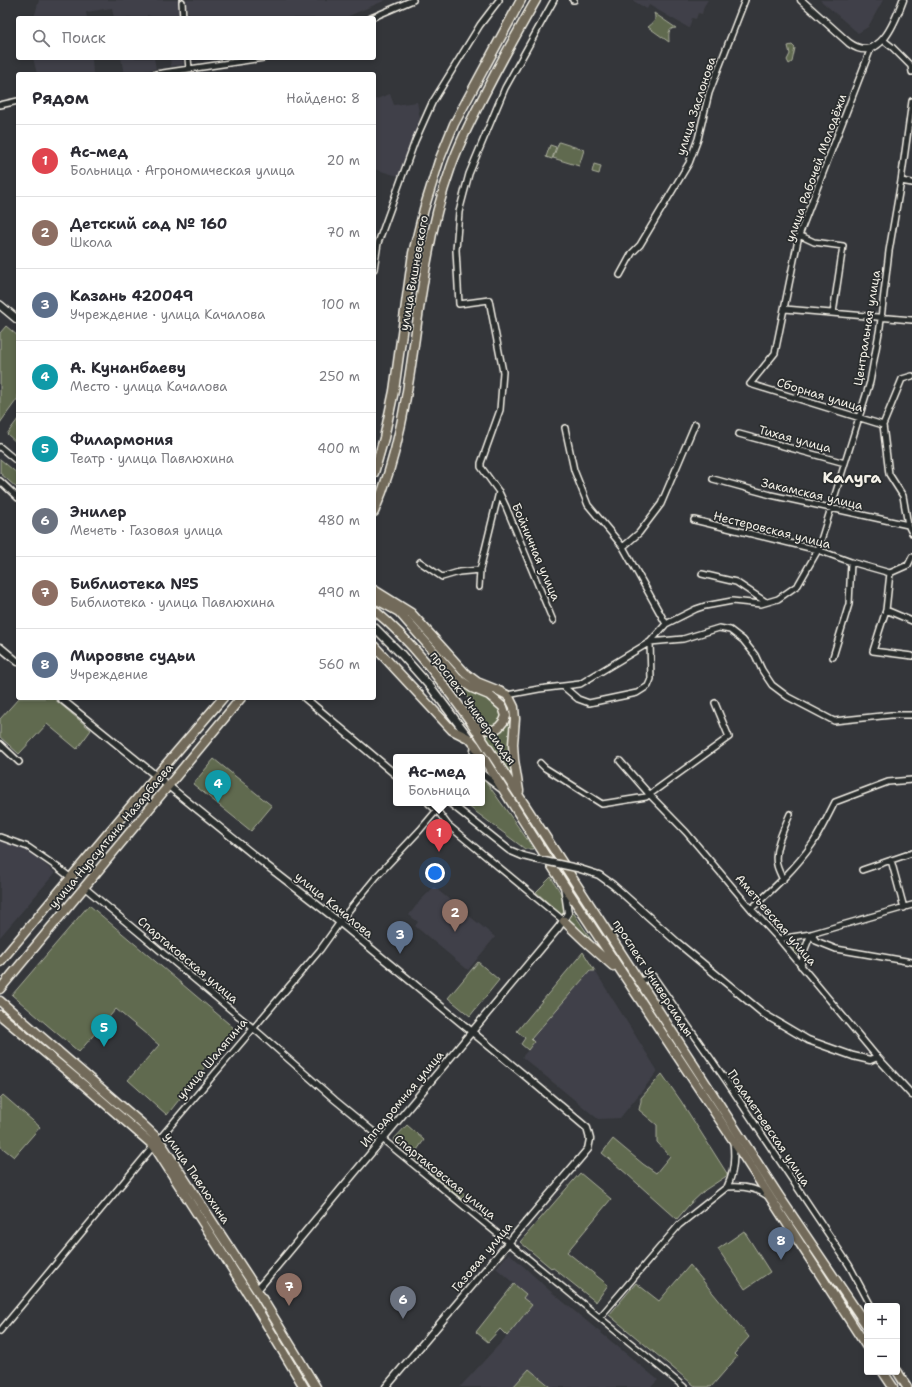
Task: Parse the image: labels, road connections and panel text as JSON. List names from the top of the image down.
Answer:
{
  "streets": {
    "main road": [
      "улица Вишневского",
      "проспект Универсиады",
      "улица Нурсултана Назарбаева",
      "улица Павлюхина"
    ],
    "street": [
      "улица Заслонова",
      "улица Рабочей Молодёжи",
      "Центральная улица",
      "Сборная улица",
      "Тихая улица",
      "Закамская улица",
      "Нестеровская улица",
      "Бойничная улица",
      "улица Качалова",
      "Аметьевская улица",
      "Спартаковская улица",
      "улица Шаляпина",
      "Ипподромная улица",
      "Подаметьевская улица",
      "Газовая улица"
    ]
  },
  "crossings": [
    ["улица Рабочей Молодёжи", "Сборная улица"],
    ["Центральная улица", "Сборная улица"],
    ["Центральная улица", "Тихая улица"],
    ["Центральная улица", "Закамская улица"],
    ["Центральная улица", "Нестеровская улица"],
    ["проспект Универсиады", "Подаметьевская улица"],
    ["улица Нурсултана Назарбаева", "улица Качалова"],
    ["улица Нурсултана Назарбаева", "Спартаковская улица"],
    ["улица Качалова", "улица Шаляпина"],
    ["улица Качалова", "Ипподромная улица"],
    ["улица Качалова", "Газовая улица"],
    ["Спартаковская улица", "улица Шаляпина"],
    ["Спартаковская улица", "Ипподромная улица"],
    ["Спартаковская улица", "Газовая улица"],
    ["улица Шаляпина", "улица Павлюхина"],
    ["Ипподромная улица", "улица Павлюхина"]
  ],
  "districts": ["Калуга"],
  "page": {
    "search": "Поиск",
    "heading": ["Рядом", "Найдено: 8"],
    "list": [
      {
        "mark": "1",
        "name": "Ас-мед",
        "note": "Больница · Агрономическая улица",
        "value": "20 m"
      },
      {
        "mark": "2",
        "name": "Детский сад № 160",
        "note": "Школа",
        "value": "70 m"
      },
      {
        "mark": "3",
        "name": "Казань 420049",
        "note": "Учреждение · улица Качалова",
        "value": "100 m"
      },
      {
        "mark": "4",
        "name": "А. Кунанбаеву",
        "note": "Место · улица Качалова",
        "value": "250 m"
      },
      {
        "mark": "5",
        "name": "Филармония",
        "note": "Театр · улица Павлюхина",
        "value": "400 m"
      },
      {
        "mark": "6",
        "name": "Энилер",
        "note": "Мечеть · Газовая улица",
        "value": "480 m"
      },
      {
        "mark": "7",
        "name": "Библиотека №5",
        "note": "Библиотека · улица Павлюхина",
        "value": "490 m"
      },
      {
        "mark": "8",
        "name": "Мировые судьи",
        "note": "Учреждение",
        "value": "560 m"
      }
    ],
    "popup": ["Ас-мед", "Больница"],
    "pins": [
      "4",
      "1",
      "2",
      "3",
      "5",
      "8",
      "7",
      "6"
    ],
    "map_buttons": ["+", "−"]
  }
}
